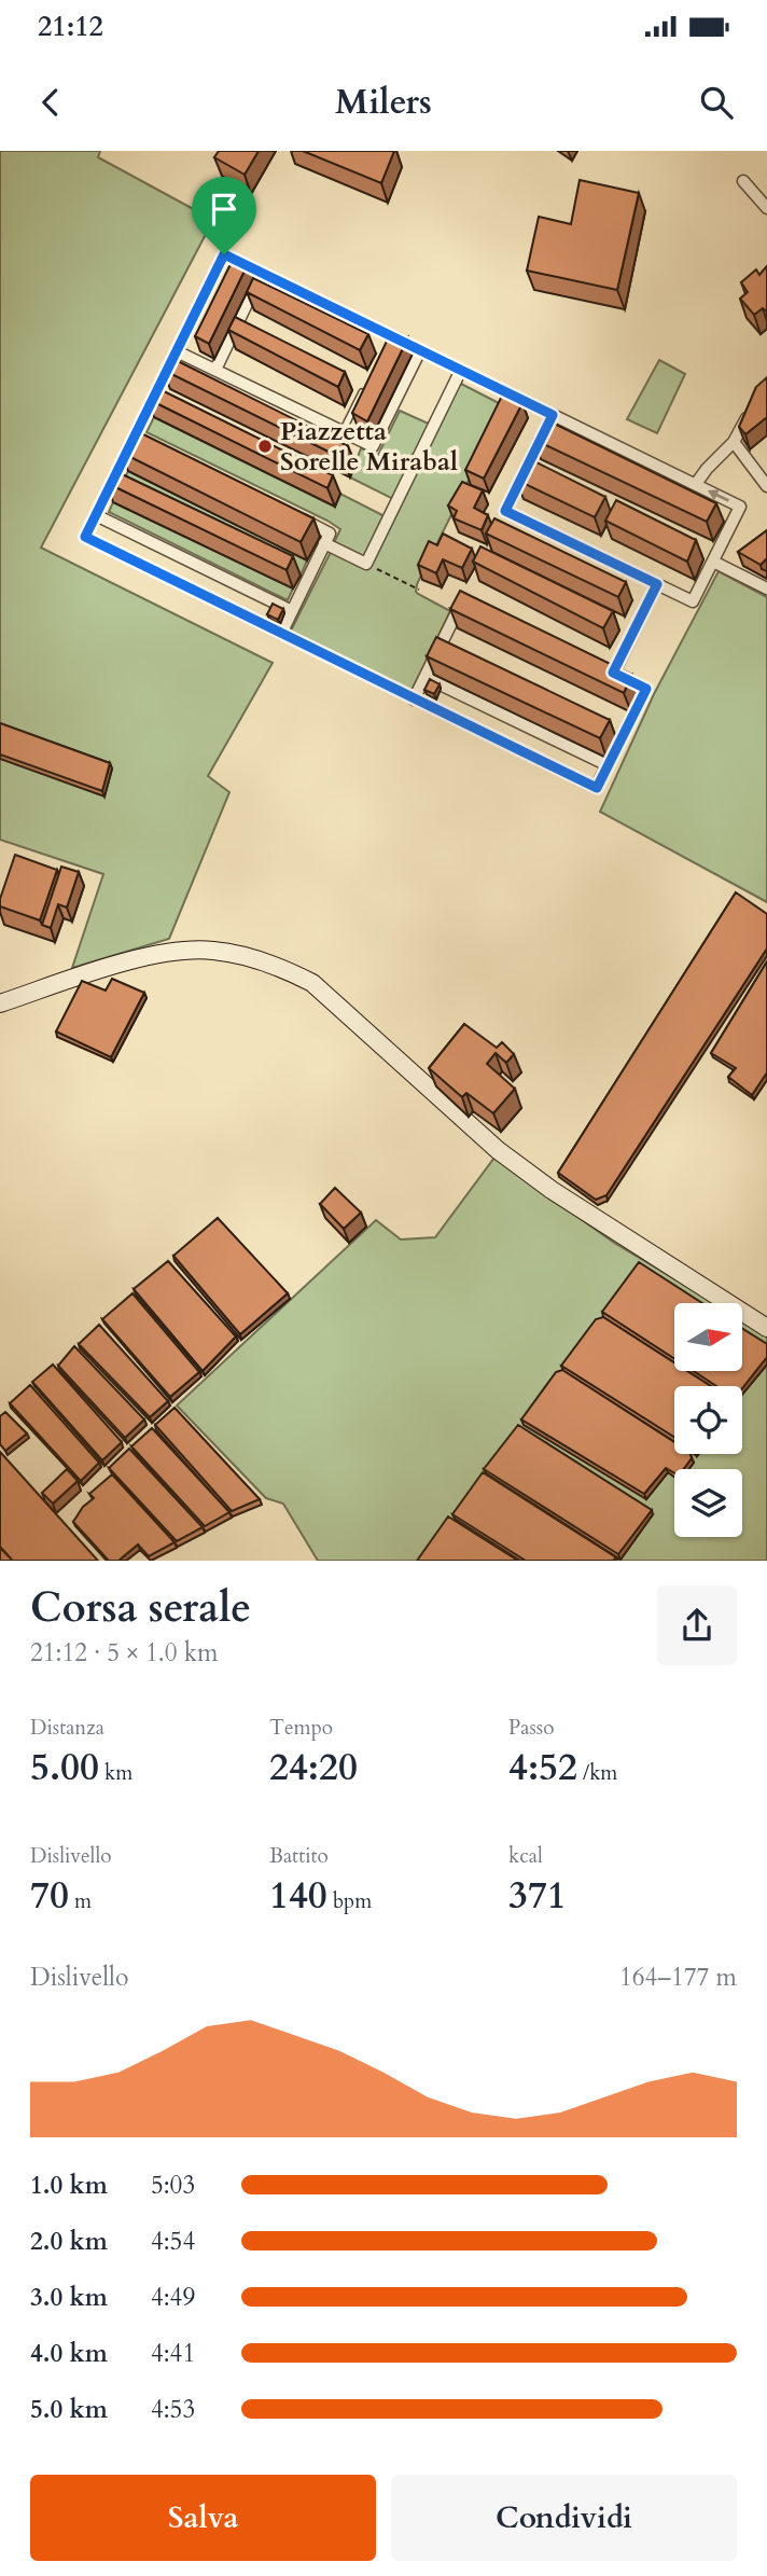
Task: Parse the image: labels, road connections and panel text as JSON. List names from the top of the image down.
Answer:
{
  "places": ["Piazzetta Sorelle Mirabal"],
  "north": "right",
  "page": {
    "status": "21:12",
    "header": "Milers",
    "heading": ["Corsa serale", "21:12 · 5 × 1.0 km"],
    "stats": [
      ["Distanza", "5.00 km"],
      ["Tempo", "24:20"],
      ["Passo", "4:52 /km"],
      ["Dislivello", "70 m"],
      ["Battito", "140 bpm"],
      ["kcal", "371"]
    ],
    "chart": ["Dislivello", "164–177 m"],
    "list": [
      {
        "name": "1.0 km",
        "note": "5:03"
      },
      {
        "name": "2.0 km",
        "note": "4:54"
      },
      {
        "name": "3.0 km",
        "note": "4:49"
      },
      {
        "name": "4.0 km",
        "note": "4:41"
      },
      {
        "name": "5.0 km",
        "note": "4:53"
      }
    ],
    "buttons": ["Salva", "Condividi"]
  }
}
